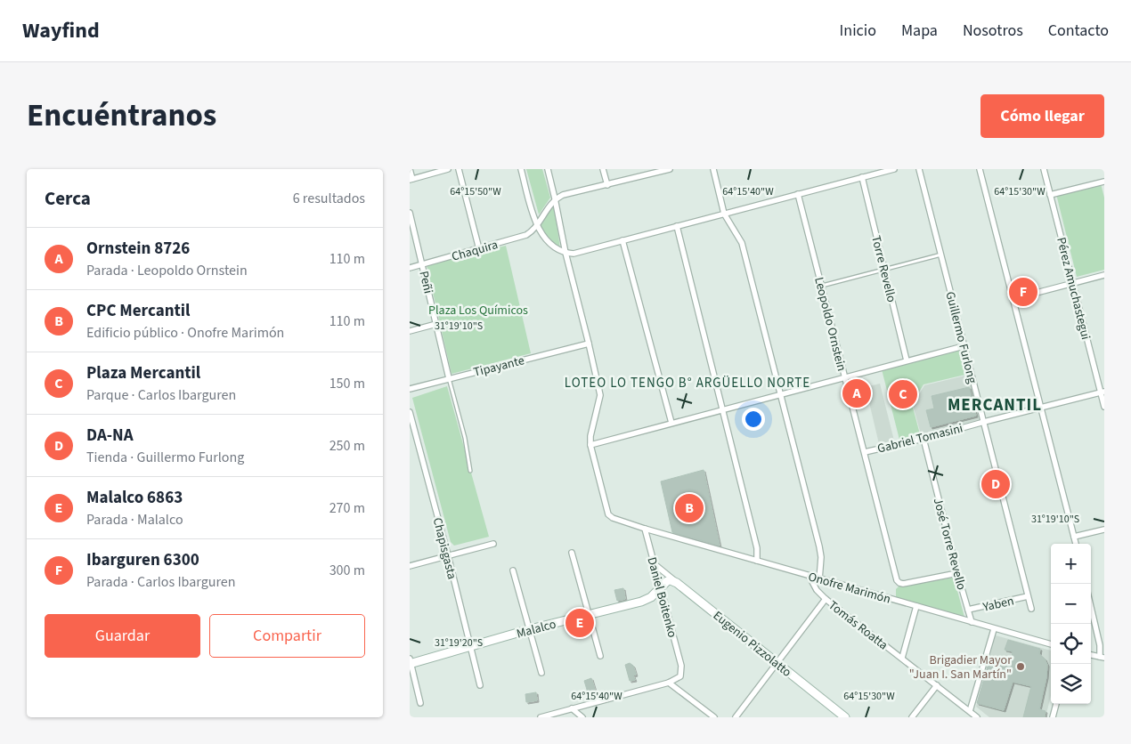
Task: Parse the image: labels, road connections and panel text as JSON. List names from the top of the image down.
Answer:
{
  "streets": {
    "main road": ["Malalco", "Eugenio Pizzolatto"],
    "street": [
      "Chaquira",
      "Torre Revello",
      "Peñi",
      "Pérez Amuchastegui",
      "Leopoldo Ornstein",
      "Guillermo Furlong",
      "Tipayante",
      "Gabriel Tomasini",
      "José Torre Revello",
      "Chapisgasta",
      "Onofre Marimón",
      "Daniel Boitenko",
      "Yaben",
      "Tomás Roatta"
    ]
  },
  "crossings": [
    ["Chaquira", "Peñi"],
    ["Peñi", "Tipayante"],
    ["Pérez Amuchastegui", "Gabriel Tomasini"],
    ["Leopoldo Ornstein", "Gabriel Tomasini"],
    ["Leopoldo Ornstein", "José Torre Revello"],
    ["Guillermo Furlong", "Gabriel Tomasini"],
    ["Guillermo Furlong", "Yaben"],
    ["Gabriel Tomasini", "José Torre Revello"],
    ["José Torre Revello", "Onofre Marimón"],
    ["José Torre Revello", "Yaben"],
    ["Chapisgasta", "Malalco"],
    ["Onofre Marimón", "Daniel Boitenko"],
    ["Onofre Marimón", "Tomás Roatta"],
    ["Daniel Boitenko", "Malalco"]
  ],
  "districts": ["LOTEO LO TENGO B° ARGÜELLO NORTE", "MERCANTIL"],
  "parks": ["Plaza Los Químicos"],
  "places": ["Brigadier Mayor \"Juan I. San Martín\""],
  "page": {
    "header": "Wayfind",
    "nav": [
      "Inicio",
      "Mapa",
      "Nosotros",
      "Contacto"
    ],
    "title": "Encuéntranos",
    "buttons": [
      "Cómo llegar",
      ["Guardar", "Compartir"]
    ],
    "heading": ["Cerca", "6 resultados"],
    "list": [
      {
        "mark": "A",
        "name": "Ornstein 8726",
        "note": "Parada · Leopoldo Ornstein",
        "value": "110 m"
      },
      {
        "mark": "B",
        "name": "CPC Mercantil",
        "note": "Edificio público · Onofre Marimón",
        "value": "110 m"
      },
      {
        "mark": "C",
        "name": "Plaza Mercantil",
        "note": "Parque · Carlos Ibarguren",
        "value": "150 m"
      },
      {
        "mark": "D",
        "name": "DA-NA",
        "note": "Tienda · Guillermo Furlong",
        "value": "250 m"
      },
      {
        "mark": "E",
        "name": "Malalco 6863",
        "note": "Parada · Malalco",
        "value": "270 m"
      },
      {
        "mark": "F",
        "name": "Ibarguren 6300",
        "note": "Parada · Carlos Ibarguren",
        "value": "300 m"
      }
    ],
    "pins": [
      "F",
      "A",
      "C",
      "D",
      "B",
      "E"
    ],
    "map_buttons": ["+", "−"]
  },
  "coordinates": [
    "64°15'50\"W",
    "64°15'40\"W",
    "64°15'30\"W",
    "31°19'10\"S",
    "31°19'20\"S"
  ]
}
